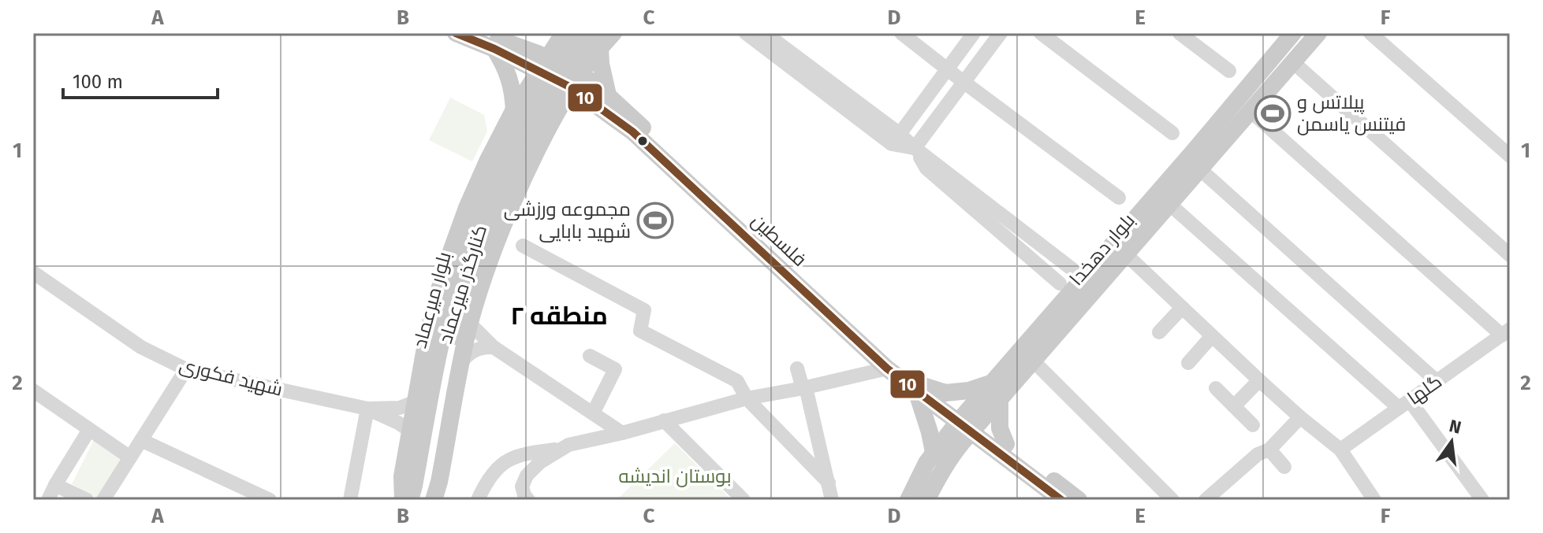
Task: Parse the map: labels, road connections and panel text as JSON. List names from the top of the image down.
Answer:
{
  "streets": {
    "main road": [
      "فلسطین",
      "بلوار دهخدا",
      "کنارگذر میرعماد",
      "بلوار میرعماد"
    ],
    "street": ["شهید فکوری", "گلها"]
  },
  "crossings": [
    ["فلسطین", "بلوار دهخدا"],
    ["فلسطین", "کنارگذر میرعماد"],
    ["کنارگذر میرعماد", "بلوار میرعماد"],
    ["کنارگذر میرعماد", "شهید فکوری"]
  ],
  "districts": ["منطقه ۲"],
  "parks": ["بوستان اندیشه"],
  "places": {
    "sports": ["پیلاتس و فیتنس یاسمن", "مجموعه ورزشی شهید بابایی"]
  },
  "lines": ["transit line 10"],
  "scale_bar": "100 m",
  "north": "top",
  "grid": {
    "columns": [
      "A",
      "B",
      "C",
      "D",
      "E",
      "F"
    ],
    "rows": ["1", "2"]
  }
}
